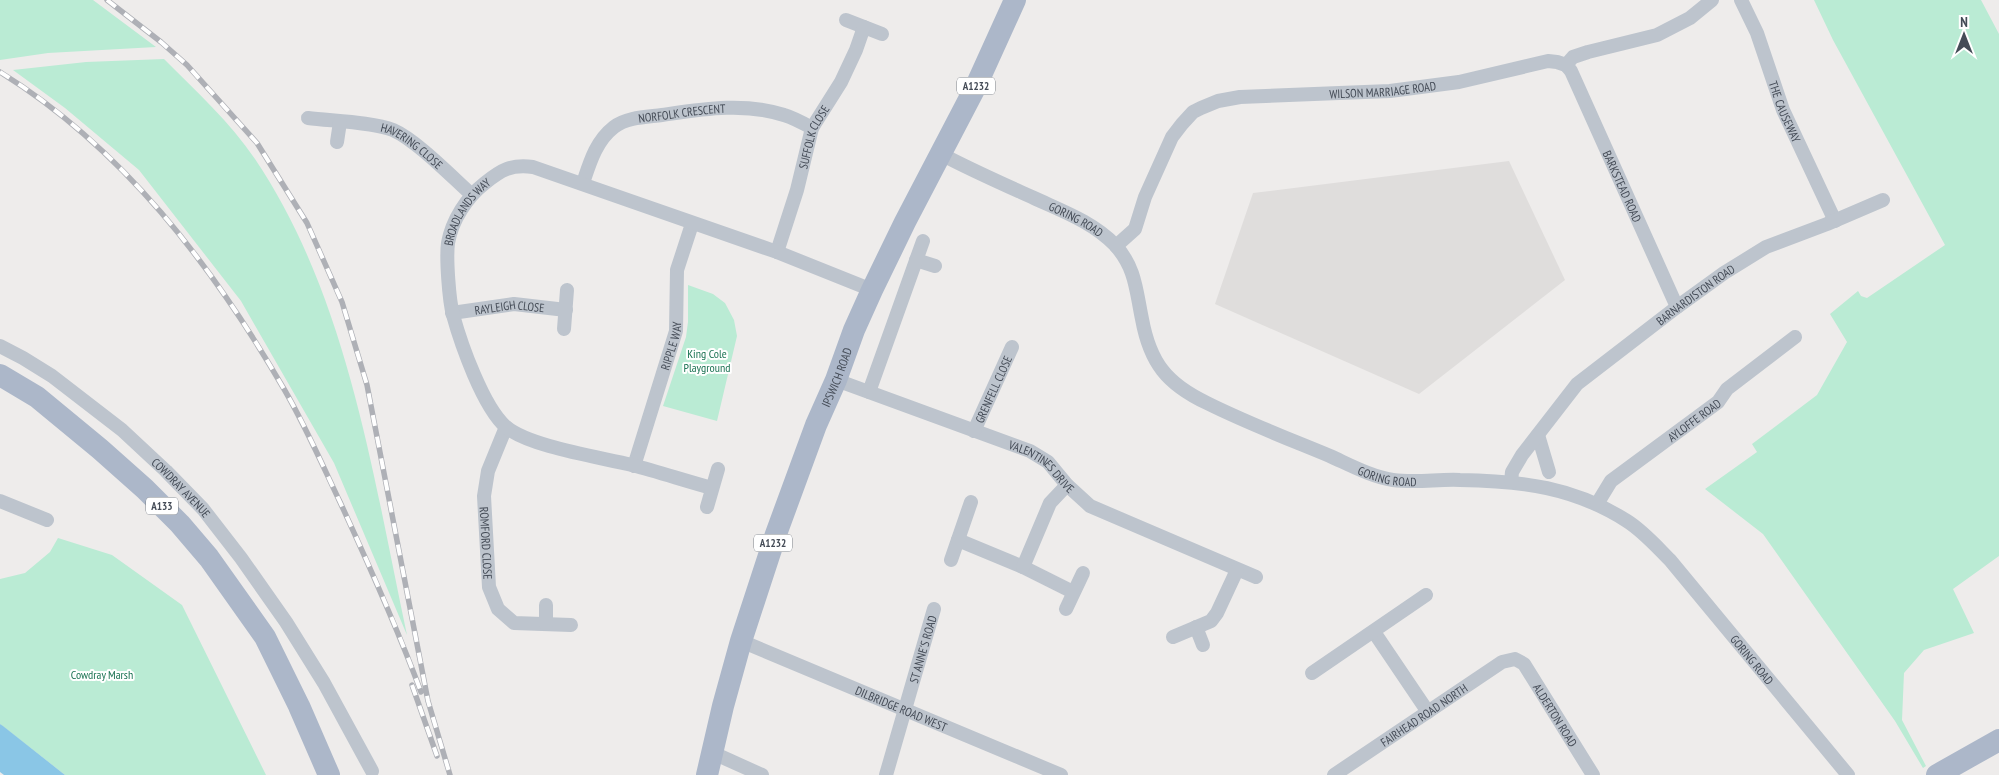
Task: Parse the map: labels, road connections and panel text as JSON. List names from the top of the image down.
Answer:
{
  "streets": {
    "main road": [
      "A1232",
      "IPSWICH ROAD",
      "COWDRAY AVENUE",
      "A133"
    ],
    "street": [
      "WILSON MARRIAGE ROAD",
      "THE CAUSEWAY",
      "NORFOLK CRESCENT",
      "SUFFOLK CLOSE",
      "HAVERING CLOSE",
      "BARKSTEAD ROAD",
      "BROADLANDS WAY",
      "GORING ROAD",
      "BARNARDISTON ROAD",
      "RAYLEIGH CLOSE",
      "RIPPLE WAY",
      "GRENFELL CLOSE",
      "AYLOFFE ROAD",
      "VALENTINES DRIVE",
      "ROMFORD CLOSE",
      "ST ANNE'S ROAD",
      "DILBRIDGE ROAD WEST",
      "FAIRHEAD ROAD NORTH",
      "ALDERTON ROAD"
    ]
  },
  "crossings": [
    ["WILSON MARRIAGE ROAD", "BARKSTEAD ROAD"],
    ["WILSON MARRIAGE ROAD", "GORING ROAD"],
    ["THE CAUSEWAY", "BARNARDISTON ROAD"],
    ["NORFOLK CRESCENT", "SUFFOLK CLOSE"],
    ["NORFOLK CRESCENT", "BROADLANDS WAY"],
    ["SUFFOLK CLOSE", "BROADLANDS WAY"],
    ["HAVERING CLOSE", "BROADLANDS WAY"],
    ["BARKSTEAD ROAD", "BARNARDISTON ROAD"],
    ["BROADLANDS WAY", "RAYLEIGH CLOSE"],
    ["BROADLANDS WAY", "RIPPLE WAY"],
    ["BROADLANDS WAY", "IPSWICH ROAD"],
    ["BROADLANDS WAY", "ROMFORD CLOSE"],
    ["GORING ROAD", "BARNARDISTON ROAD"],
    ["GORING ROAD", "IPSWICH ROAD"],
    ["GORING ROAD", "AYLOFFE ROAD"],
    ["IPSWICH ROAD", "VALENTINES DRIVE"],
    ["IPSWICH ROAD", "DILBRIDGE ROAD WEST"],
    ["GRENFELL CLOSE", "VALENTINES DRIVE"],
    ["ST ANNE'S ROAD", "DILBRIDGE ROAD WEST"],
    ["FAIRHEAD ROAD NORTH", "ALDERTON ROAD"]
  ],
  "parks": ["King Cole Playground", "Cowdray Marsh"],
  "north": "top"
}
